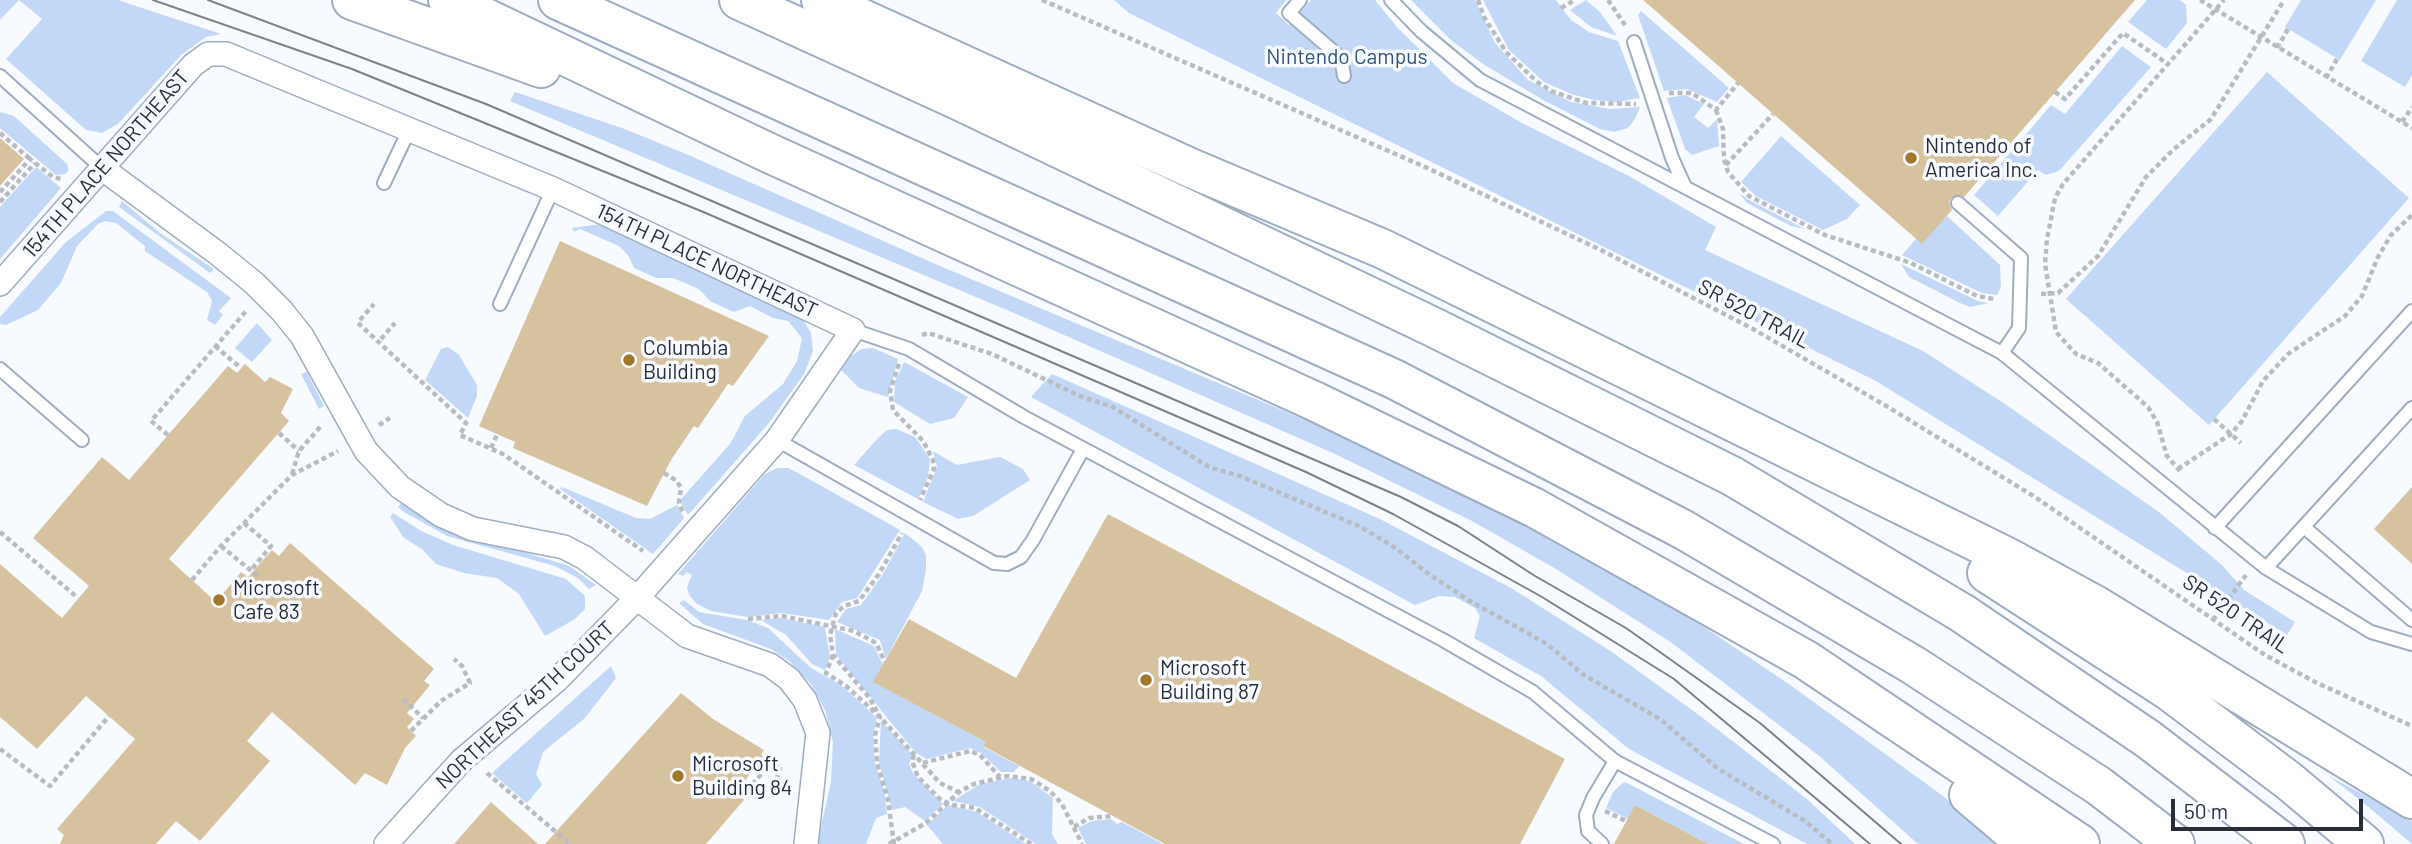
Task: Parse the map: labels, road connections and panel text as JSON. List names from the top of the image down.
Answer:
{
  "streets": {
    "street": ["154TH PLACE NORTHEAST", "NORTHEAST 45TH COURT"],
    "path": ["SR 520 TRAIL"]
  },
  "parks": ["Nintendo Campus"],
  "places": [
    "Nintendo of America Inc.",
    "Columbia Building",
    "Microsoft Cafe 83",
    "Microsoft Building 87",
    "Microsoft Building 84"
  ],
  "scale_bar": "50 m"
}
